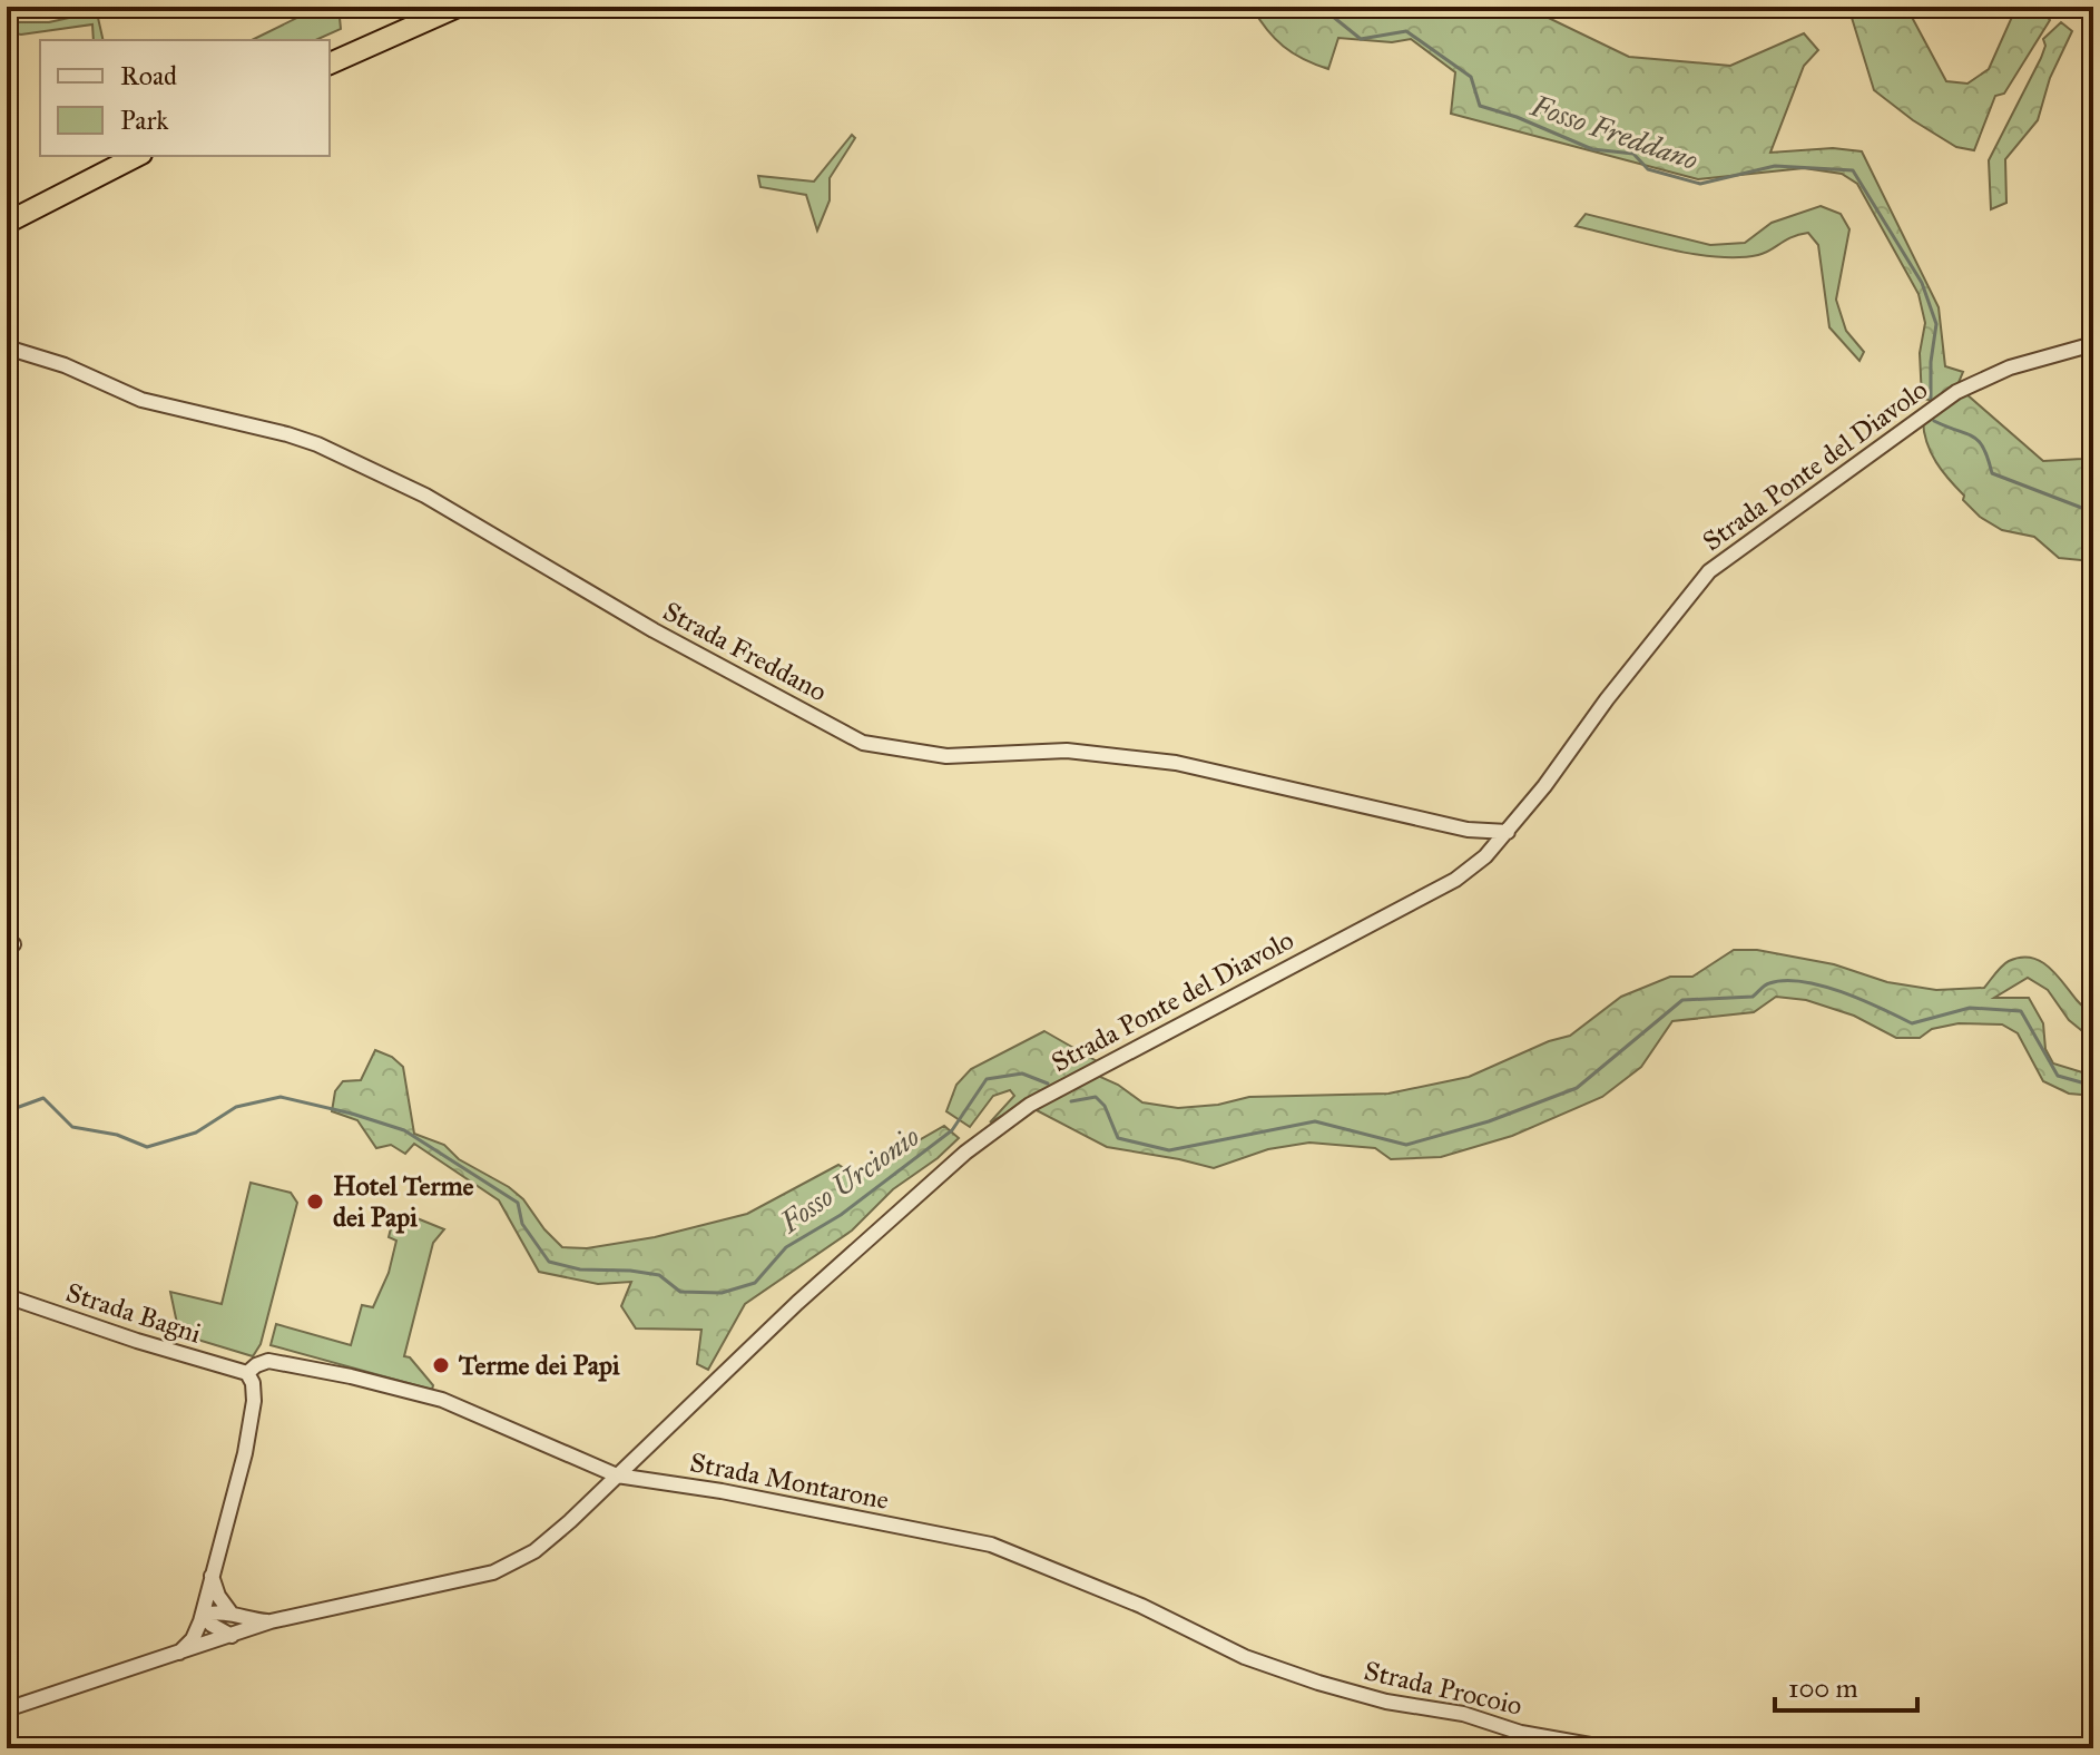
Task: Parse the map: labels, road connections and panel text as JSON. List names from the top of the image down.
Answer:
{
  "streets": {
    "street": [
      "Strada Ponte del Diavolo",
      "Strada Freddano",
      "Strada Bagni",
      "Strada Montarone",
      "Strada Procoio"
    ]
  },
  "crossings": [
    ["Strada Ponte del Diavolo", "Strada Freddano"],
    ["Strada Ponte del Diavolo", "Strada Montarone"],
    ["Strada Bagni", "Strada Montarone"],
    ["Strada Montarone", "Strada Procoio"]
  ],
  "water": ["Fosso Freddano", "Fosso Urcionio"],
  "places": ["Hotel Terme dei Papi", "Terme dei Papi"],
  "legend": ["Road", "Park"],
  "scale_bar": "100 m"
}
